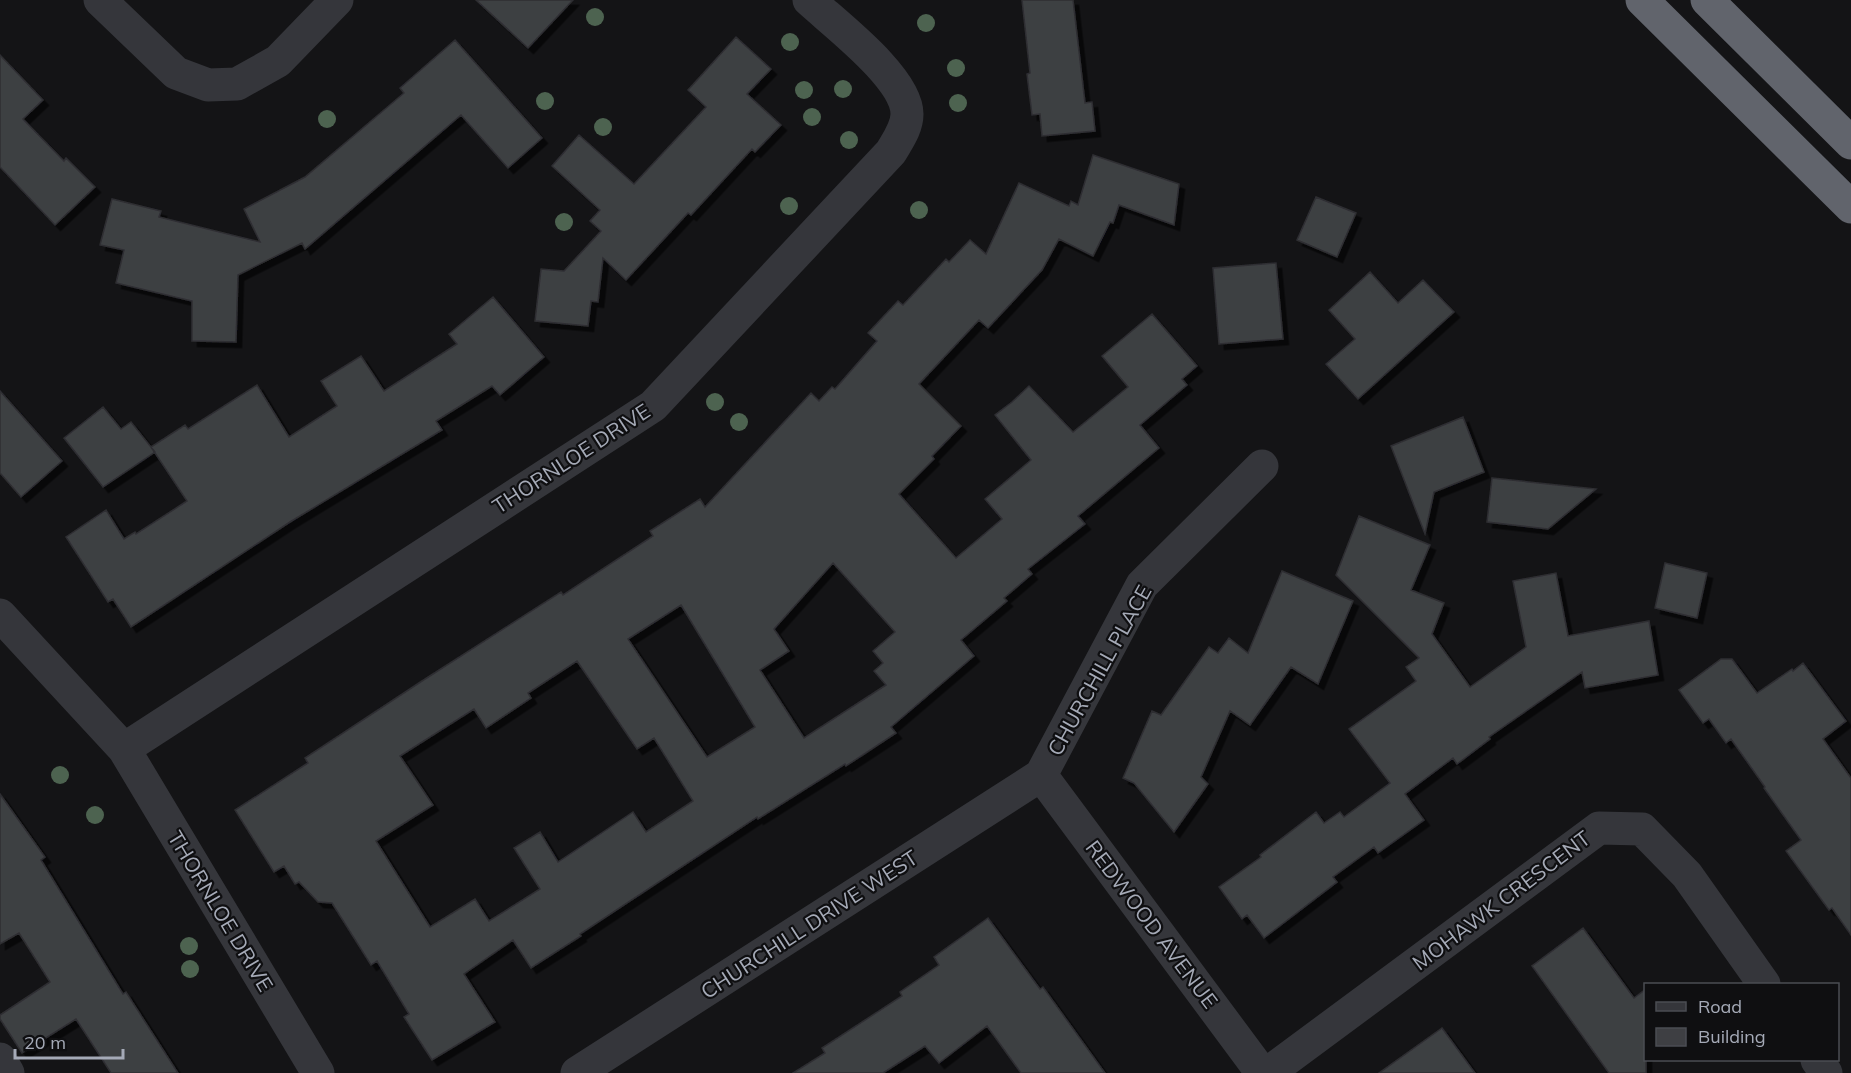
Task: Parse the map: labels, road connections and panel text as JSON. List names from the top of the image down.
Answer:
{
  "streets": {
    "street": [
      "THORNLOE DRIVE",
      "CHURCHILL PLACE",
      "MOHAWK CRESCENT",
      "CHURCHILL DRIVE WEST",
      "REDWOOD AVENUE"
    ]
  },
  "crossings": [
    ["CHURCHILL PLACE", "CHURCHILL DRIVE WEST"],
    ["CHURCHILL PLACE", "REDWOOD AVENUE"],
    ["CHURCHILL DRIVE WEST", "REDWOOD AVENUE"]
  ],
  "legend": ["Road", "Building"],
  "scale_bar": "20 m"
}
